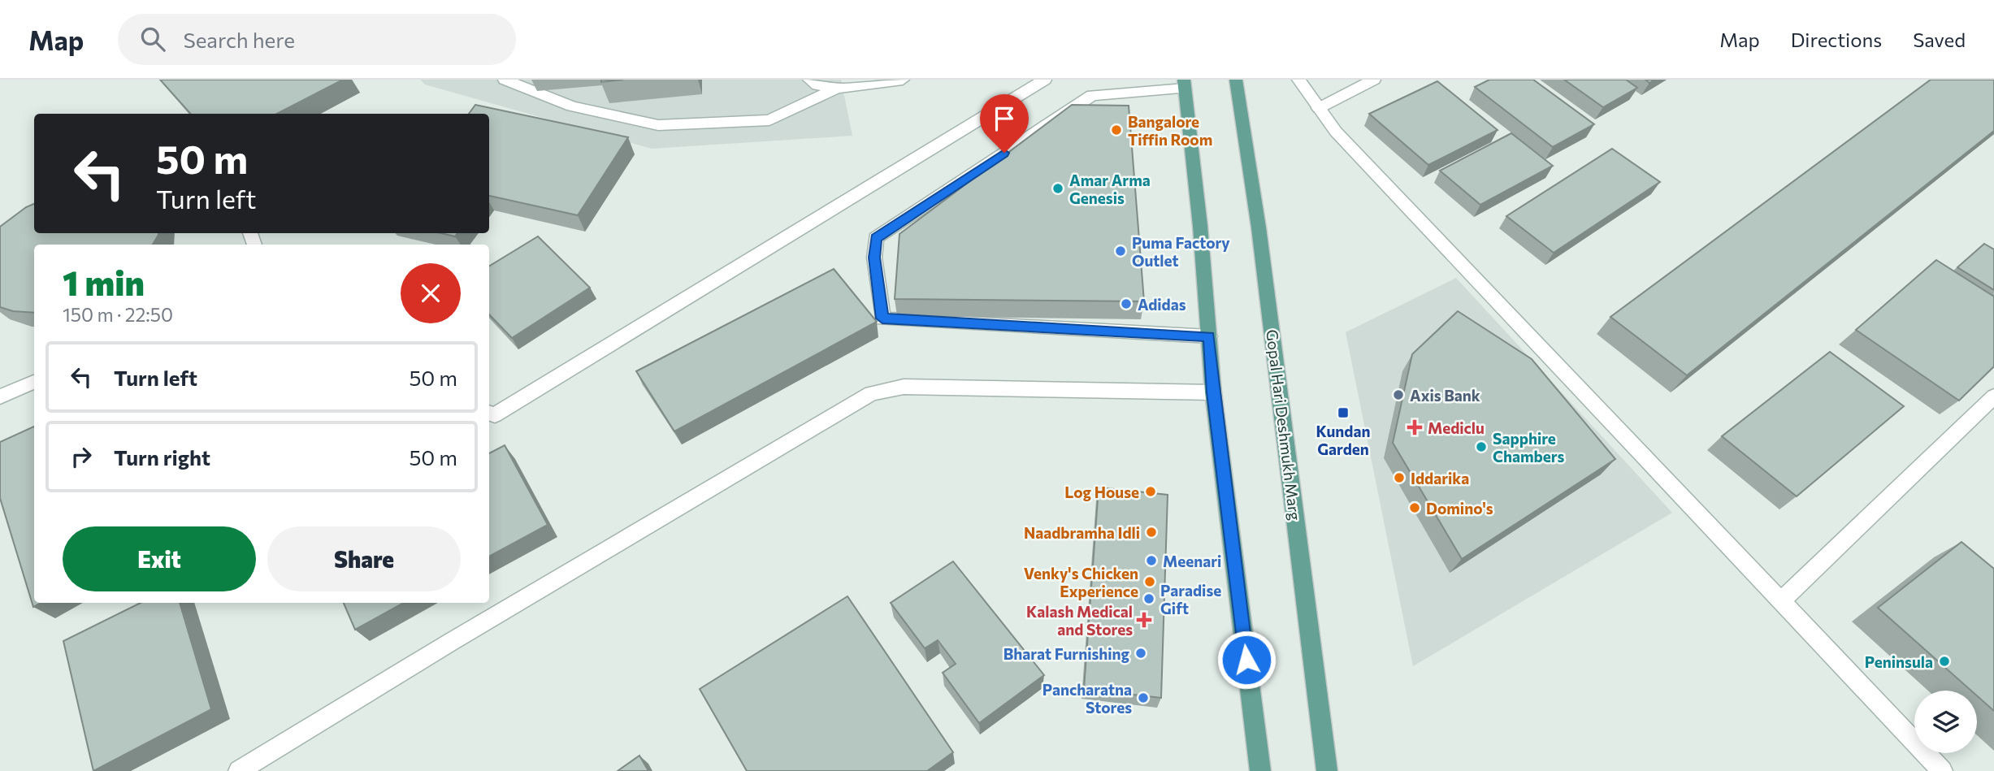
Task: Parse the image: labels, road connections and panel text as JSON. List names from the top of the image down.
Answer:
{
  "streets": {
    "main road": ["Gopal Hari Deshmukh Marg"]
  },
  "places": {
    "other": [
      "Bangalore Tiffin Room",
      "Amar Arma Genesis",
      "Puma Factory Outlet",
      "Adidas",
      "Axis Bank",
      "Sapphire Chambers",
      "Iddarika",
      "Log House",
      "Domino's",
      "Naadbramha Idli",
      "Meenari",
      "Venky's Chicken Experience",
      "Paradise Gift",
      "Bharat Furnishing",
      "Peninsula",
      "Pancharatna Stores"
    ],
    "transit": ["Kundan Garden"],
    "health": ["Mediclu", "Kalash Medical and Stores"]
  },
  "page": {
    "header": "Map",
    "search": "Search here",
    "nav": ["Map", "Directions", "Saved"],
    "turn": ["50 m", "Turn left"],
    "heading": ["1 min", "150 m · 22:50"],
    "list": [
      {
        "name": "Turn left",
        "value": "50 m"
      },
      {
        "name": "Turn right",
        "value": "50 m"
      }
    ],
    "buttons": ["Exit", "Share"]
  }
}
